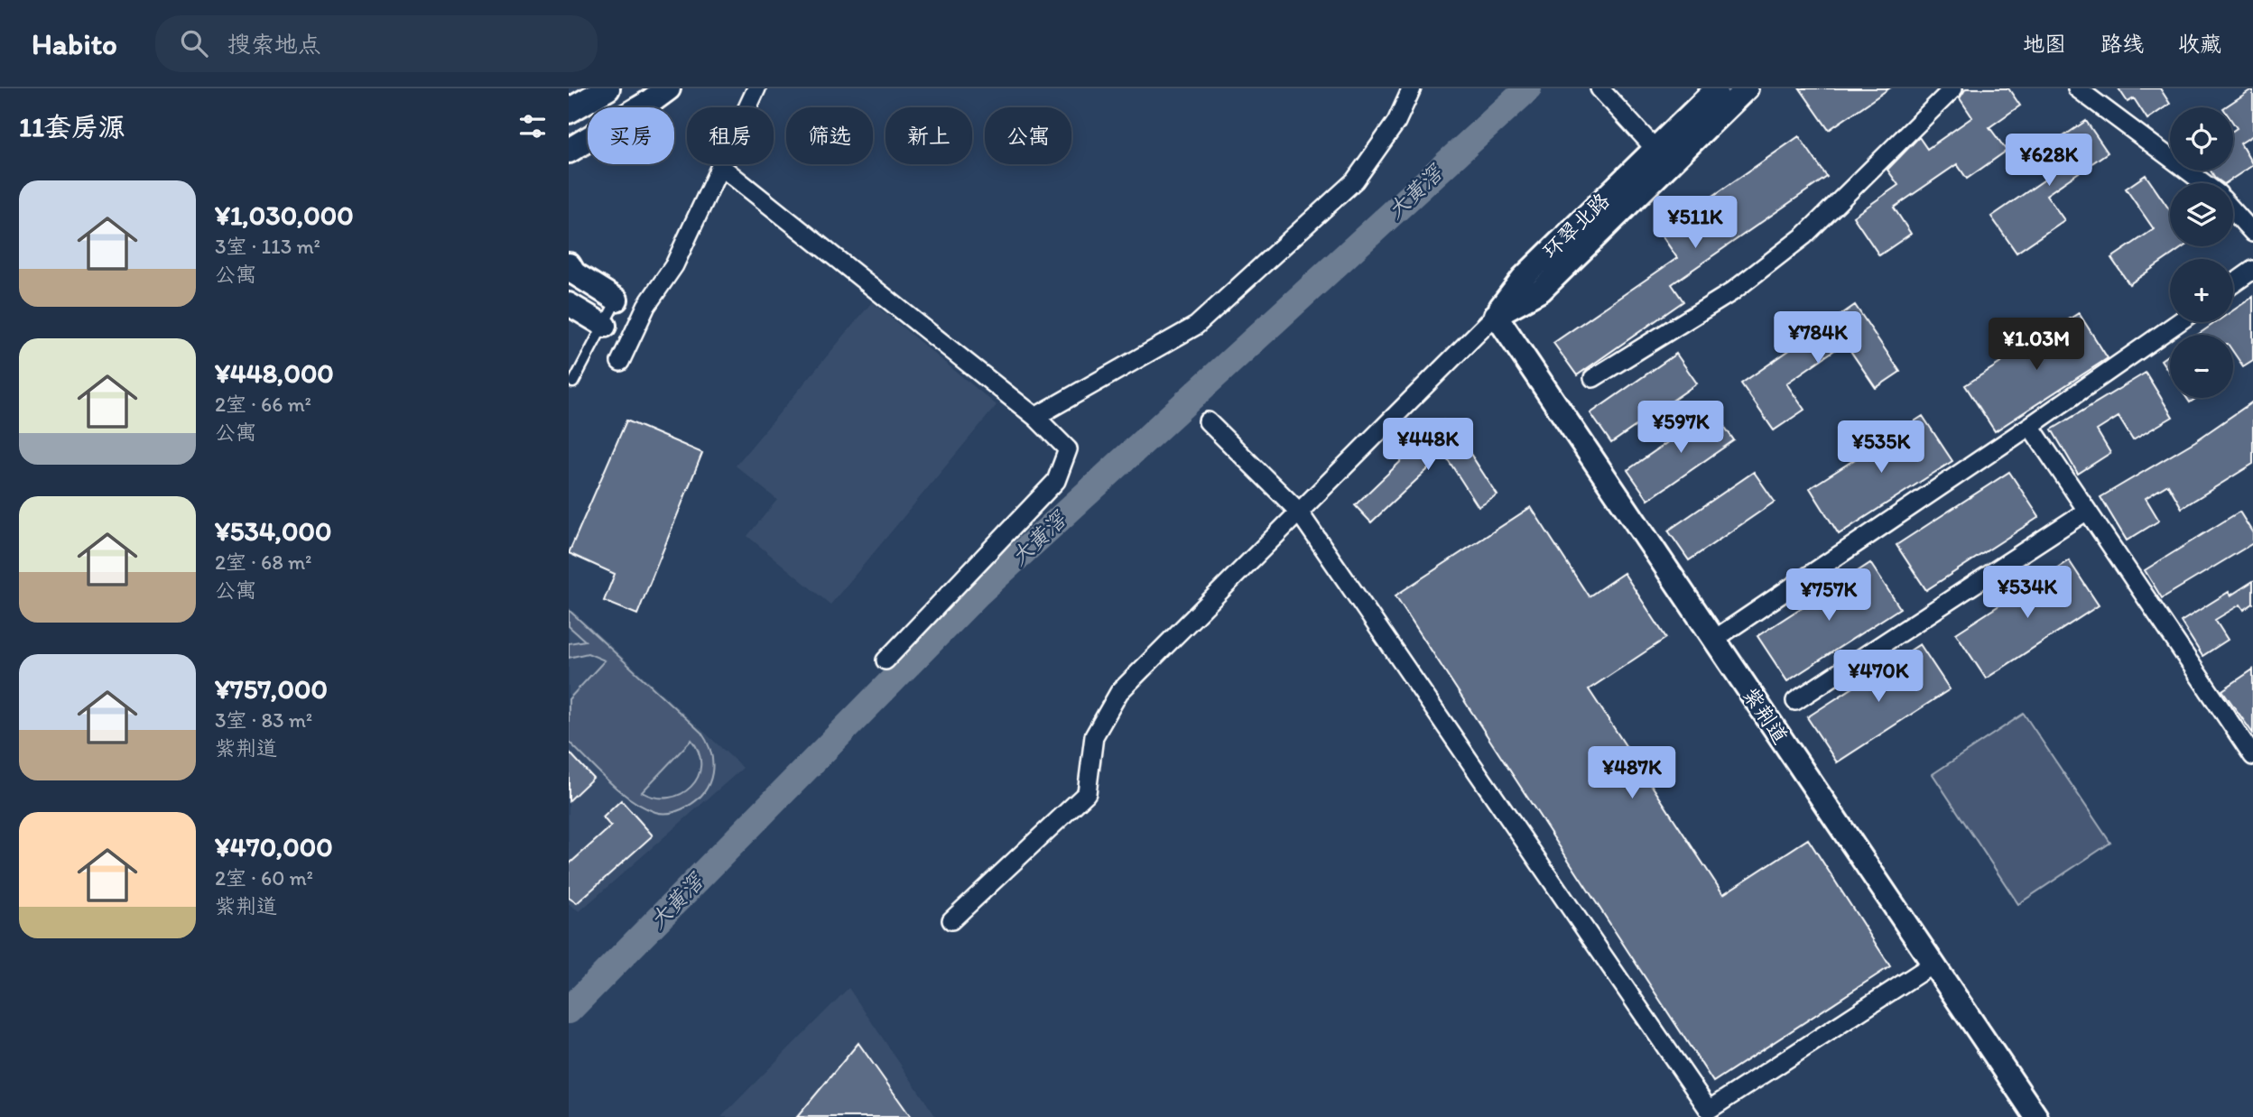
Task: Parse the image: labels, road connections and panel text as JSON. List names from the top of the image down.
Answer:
{
  "streets": {
    "street": ["环翠北路", "紫荆道"]
  },
  "crossings": [
    ["环翠北路", "紫荆道"]
  ],
  "water": ["大黄滘"],
  "page": {
    "header": "Habito",
    "search": "搜索地点",
    "nav": ["地图", "路线", "收藏"],
    "heading": "11套房源",
    "map_buttons": ["+", "−"],
    "chip": [
      "买房",
      "租房",
      "筛选",
      "新上",
      "公寓"
    ],
    "price": [
      "¥628K",
      "¥511K",
      "¥784K",
      "¥1.03M",
      "¥597K",
      "¥448K",
      "¥535K",
      "¥534K",
      "¥757K",
      "¥470K",
      "¥487K"
    ],
    "list": [
      {
        "name": "¥1,030,000",
        "note": "3室 · 113 m² · 公寓"
      },
      {
        "name": "¥448,000",
        "note": "2室 · 66 m² · 公寓"
      },
      {
        "name": "¥534,000",
        "note": "2室 · 68 m² · 公寓"
      },
      {
        "name": "¥757,000",
        "note": "3室 · 83 m² · 紫荆道"
      },
      {
        "name": "¥470,000",
        "note": "2室 · 60 m² · 紫荆道"
      }
    ]
  }
}
